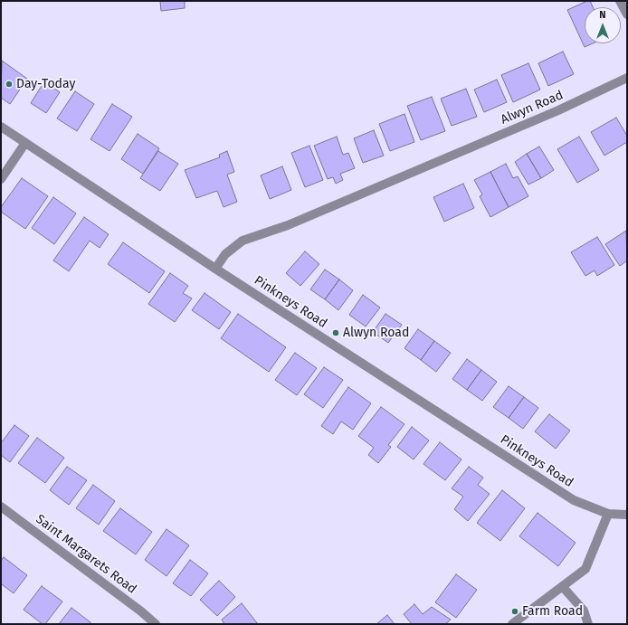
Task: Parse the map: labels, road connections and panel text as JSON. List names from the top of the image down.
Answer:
{
  "streets": {
    "street": ["Alwyn Road", "Pinkneys Road", "Saint Margarets Road"]
  },
  "crossings": [
    ["Alwyn Road", "Pinkneys Road"]
  ],
  "places": ["Day-Today", "Alwyn Road", "Farm Road"],
  "north": "top"
}
